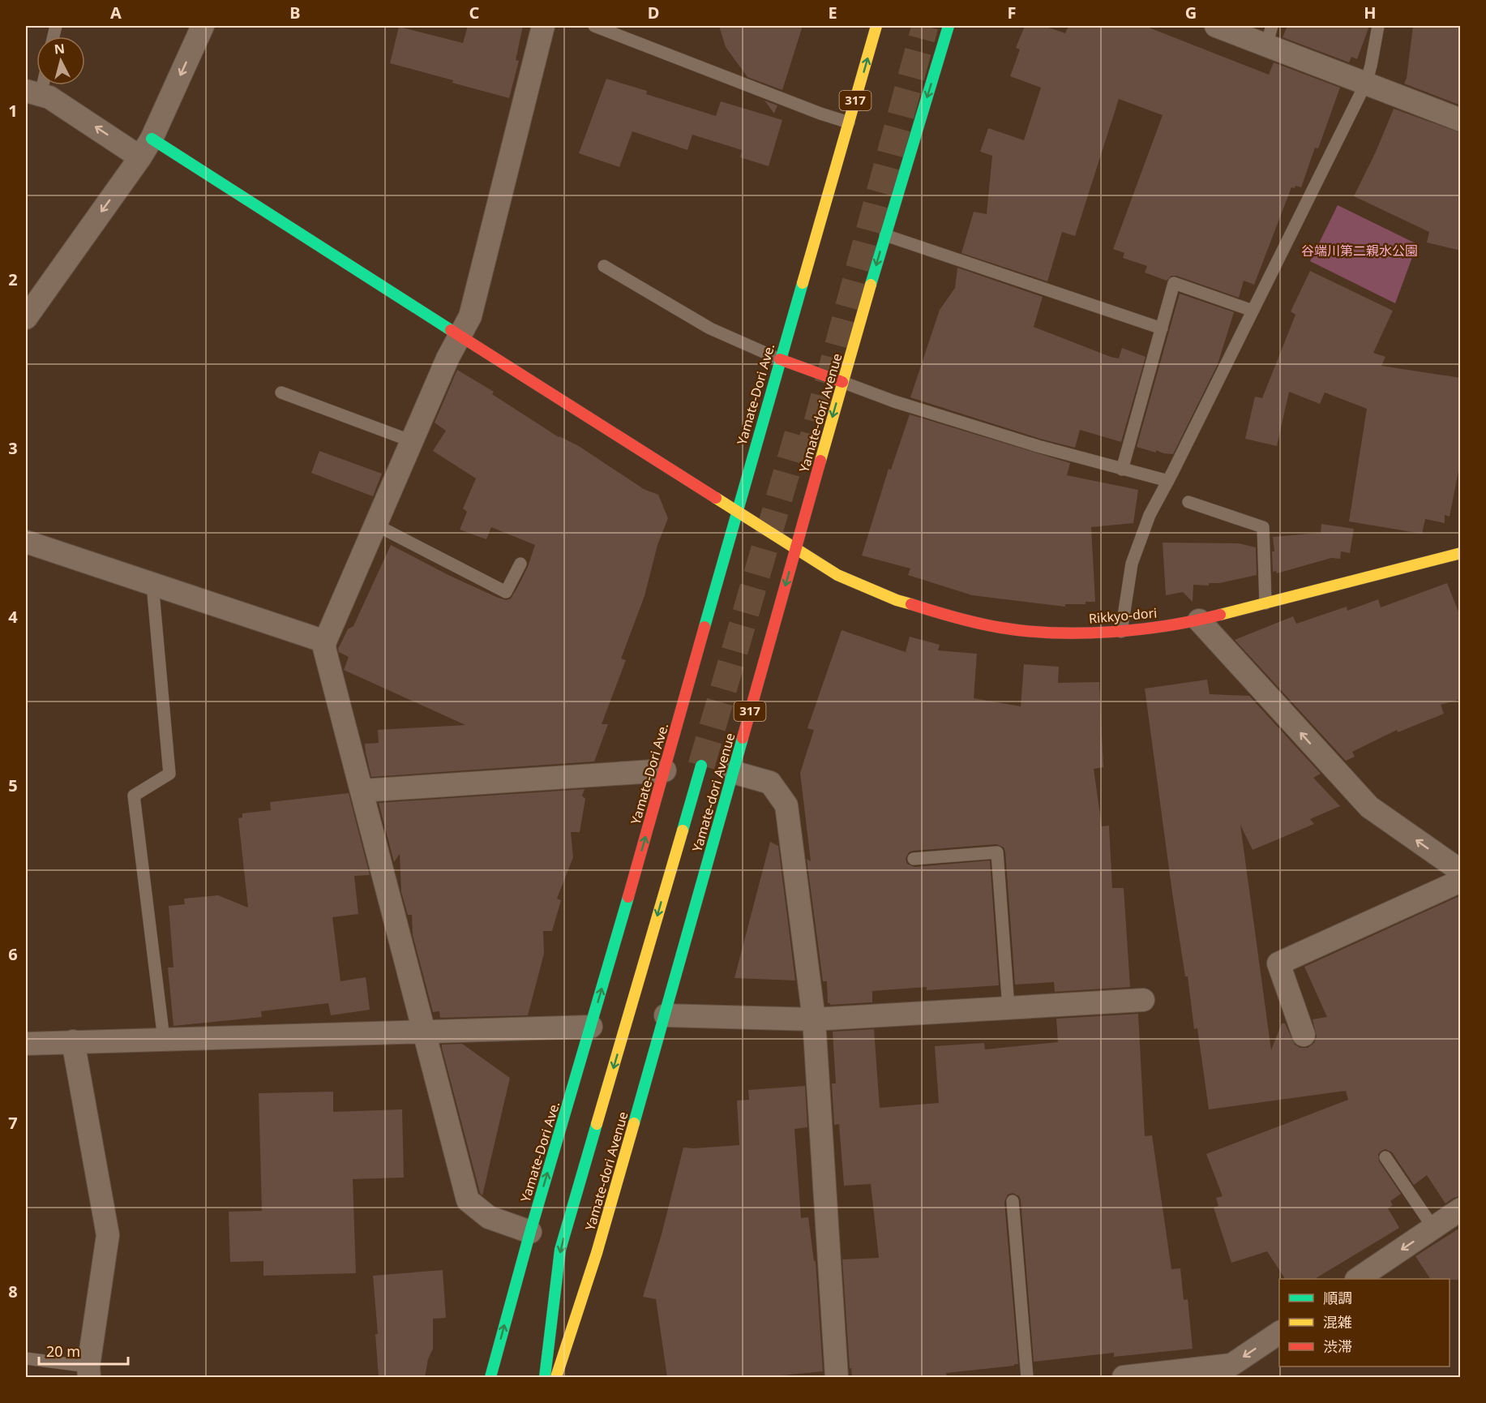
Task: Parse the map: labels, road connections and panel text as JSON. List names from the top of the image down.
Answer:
{
  "streets": {
    "main road": [
      "317",
      "Yamate-Dori Ave.",
      "Yamate-dori Avenue",
      "Rikkyo-dori"
    ]
  },
  "crossings": [
    ["317", "Yamate-Dori Ave."],
    ["Yamate-Dori Ave.", "Rikkyo-dori"],
    ["Yamate-dori Avenue", "Rikkyo-dori"]
  ],
  "one_way": ["Yamate-dori Avenue"],
  "parks": ["谷端川第二親水公園"],
  "legend": ["順調", "混雑", "渋滞"],
  "scale_bar": "20 m",
  "north": "top",
  "grid": {
    "columns": [
      "A",
      "B",
      "C",
      "D",
      "E",
      "F",
      "G",
      "H"
    ],
    "rows": [
      "1",
      "2",
      "3",
      "4",
      "5",
      "6",
      "7",
      "8"
    ]
  }
}
